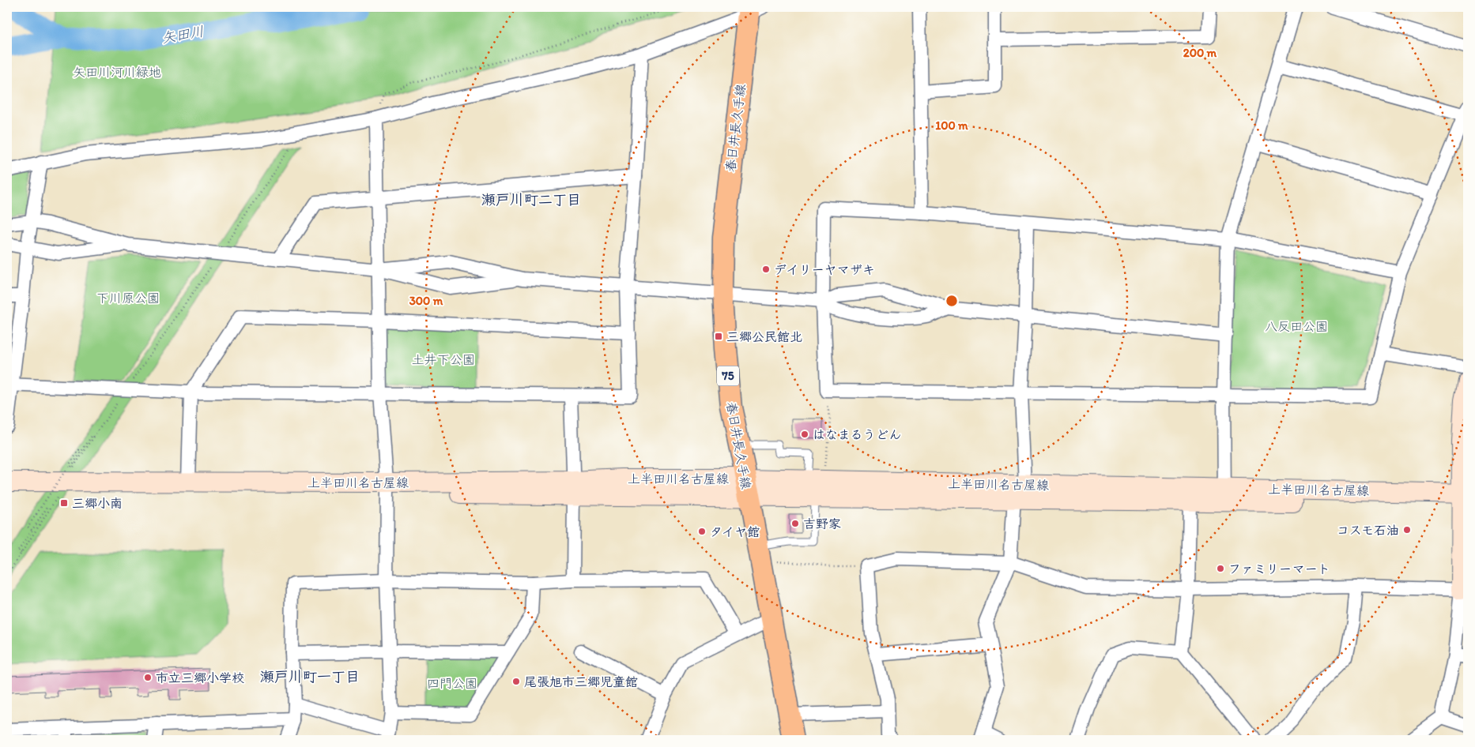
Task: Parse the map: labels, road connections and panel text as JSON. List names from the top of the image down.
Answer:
{
  "streets": {
    "main road": ["春日井長久手線", "75", "上半田川名古屋線"]
  },
  "crossings": [
    ["春日井長久手線", "上半田川名古屋線"]
  ],
  "districts": ["瀬戸川町二丁目", "瀬戸川町一丁目"],
  "water": ["矢田川"],
  "parks": [
    "矢田川河川緑地",
    "下川原公園",
    "八反田公園",
    "土井下公園",
    "四門公園"
  ],
  "places": {
    "other": [
      "デイリーヤマザキ",
      "はなまるうどん",
      "吉野家",
      "コスモ石油",
      "タイヤ館",
      "ファミリーマート",
      "市立三郷小学校",
      "尾張旭市三郷児童館"
    ],
    "transit": ["三郷公民館北", "三郷小南"]
  },
  "rings": ["200 m", "100 m", "300 m"]
}
